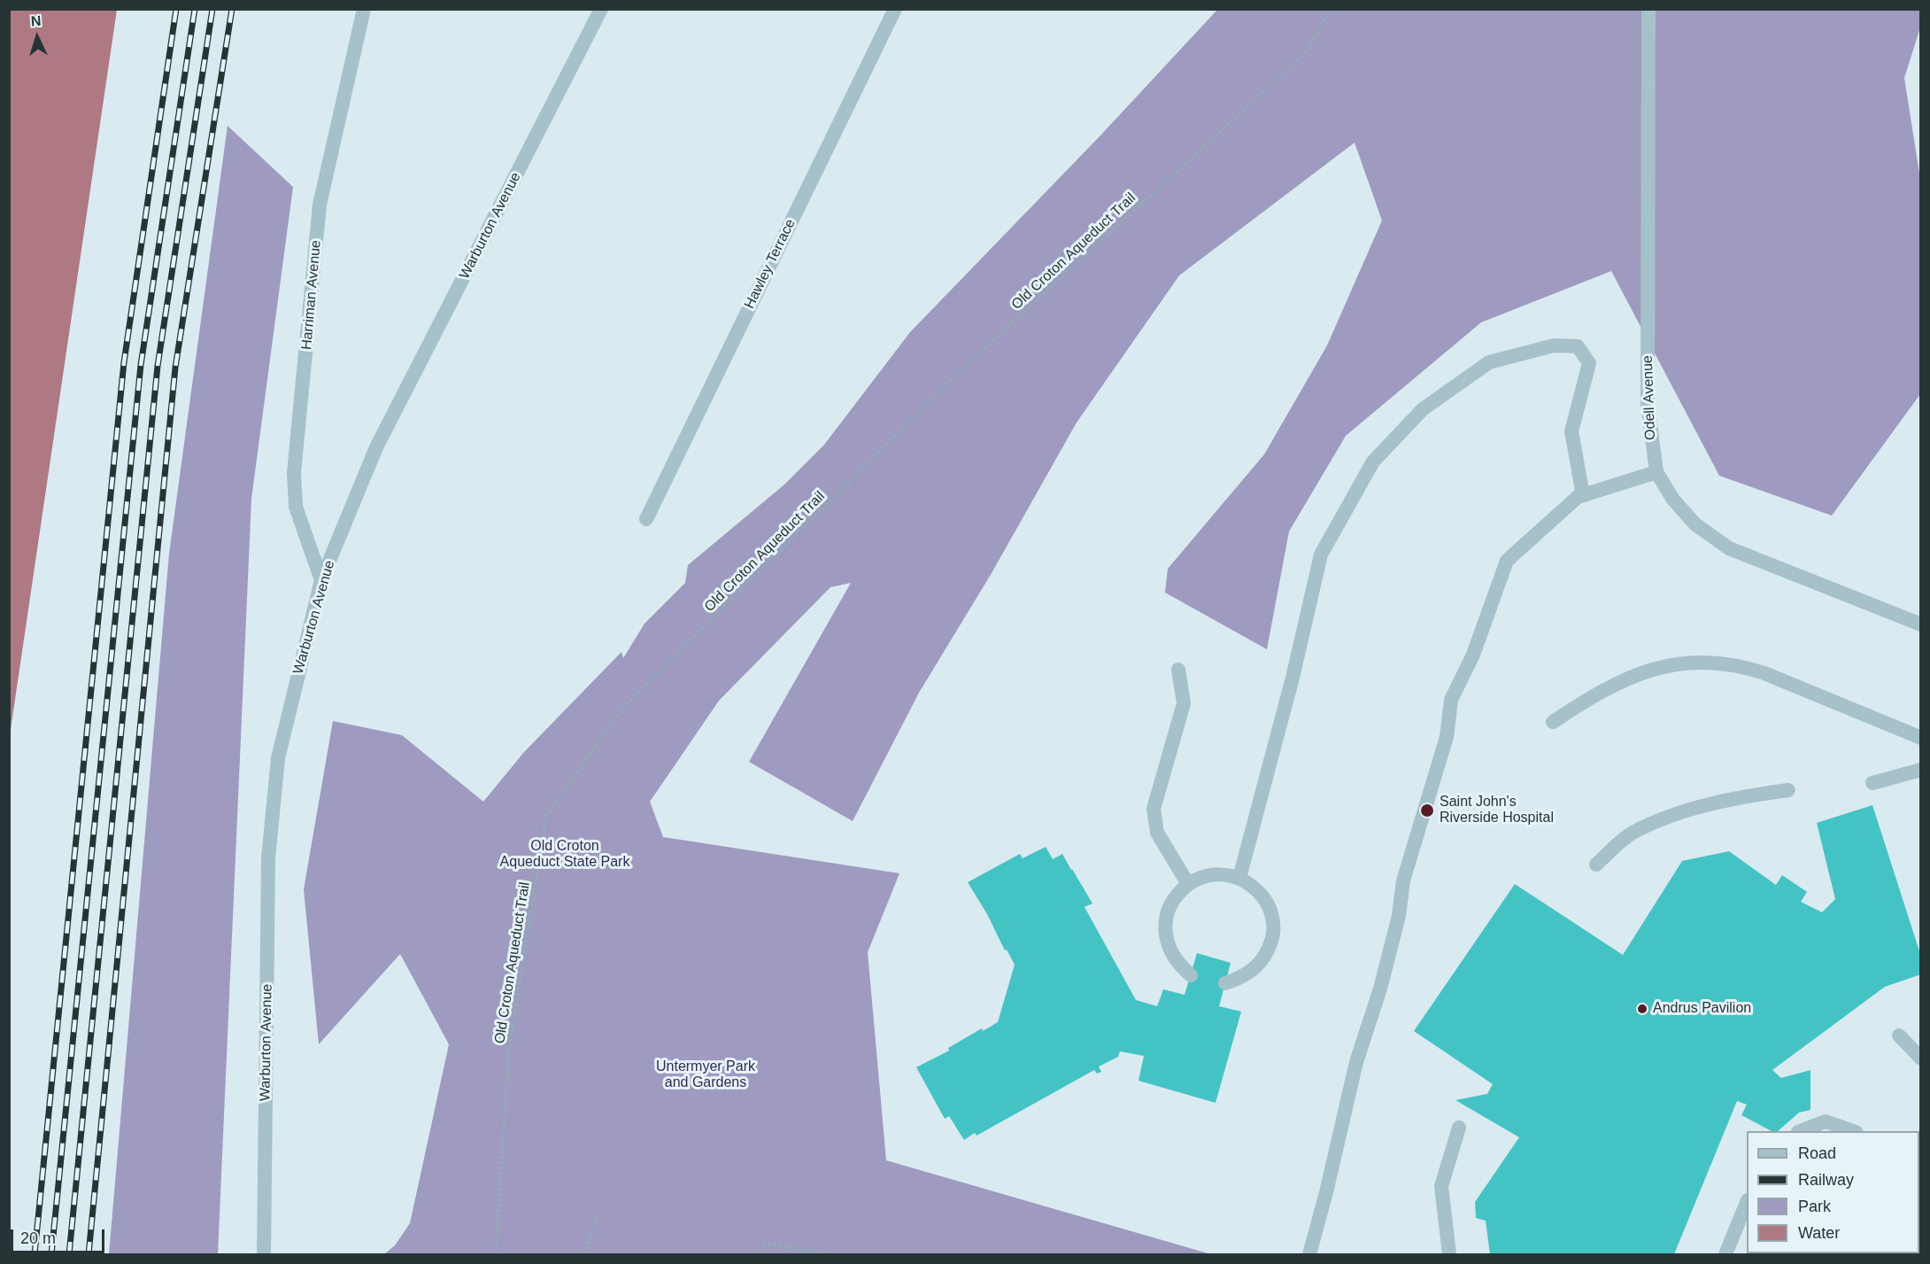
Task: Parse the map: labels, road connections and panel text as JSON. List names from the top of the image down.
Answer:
{
  "streets": {
    "street": [
      "Warburton Avenue",
      "Hawley Terrace",
      "Harriman Avenue",
      "Odell Avenue"
    ],
    "path": ["Old Croton Aqueduct Trail"]
  },
  "crossings": [
    ["Warburton Avenue", "Harriman Avenue"]
  ],
  "parks": ["Old Croton Aqueduct State Park", "Untermyer Park and Gardens"],
  "places": ["Saint John's Riverside Hospital", "Andrus Pavilion"],
  "legend": [
    "Road",
    "Railway",
    "Park",
    "Water"
  ],
  "scale_bar": "20 m",
  "north": "top"
}
